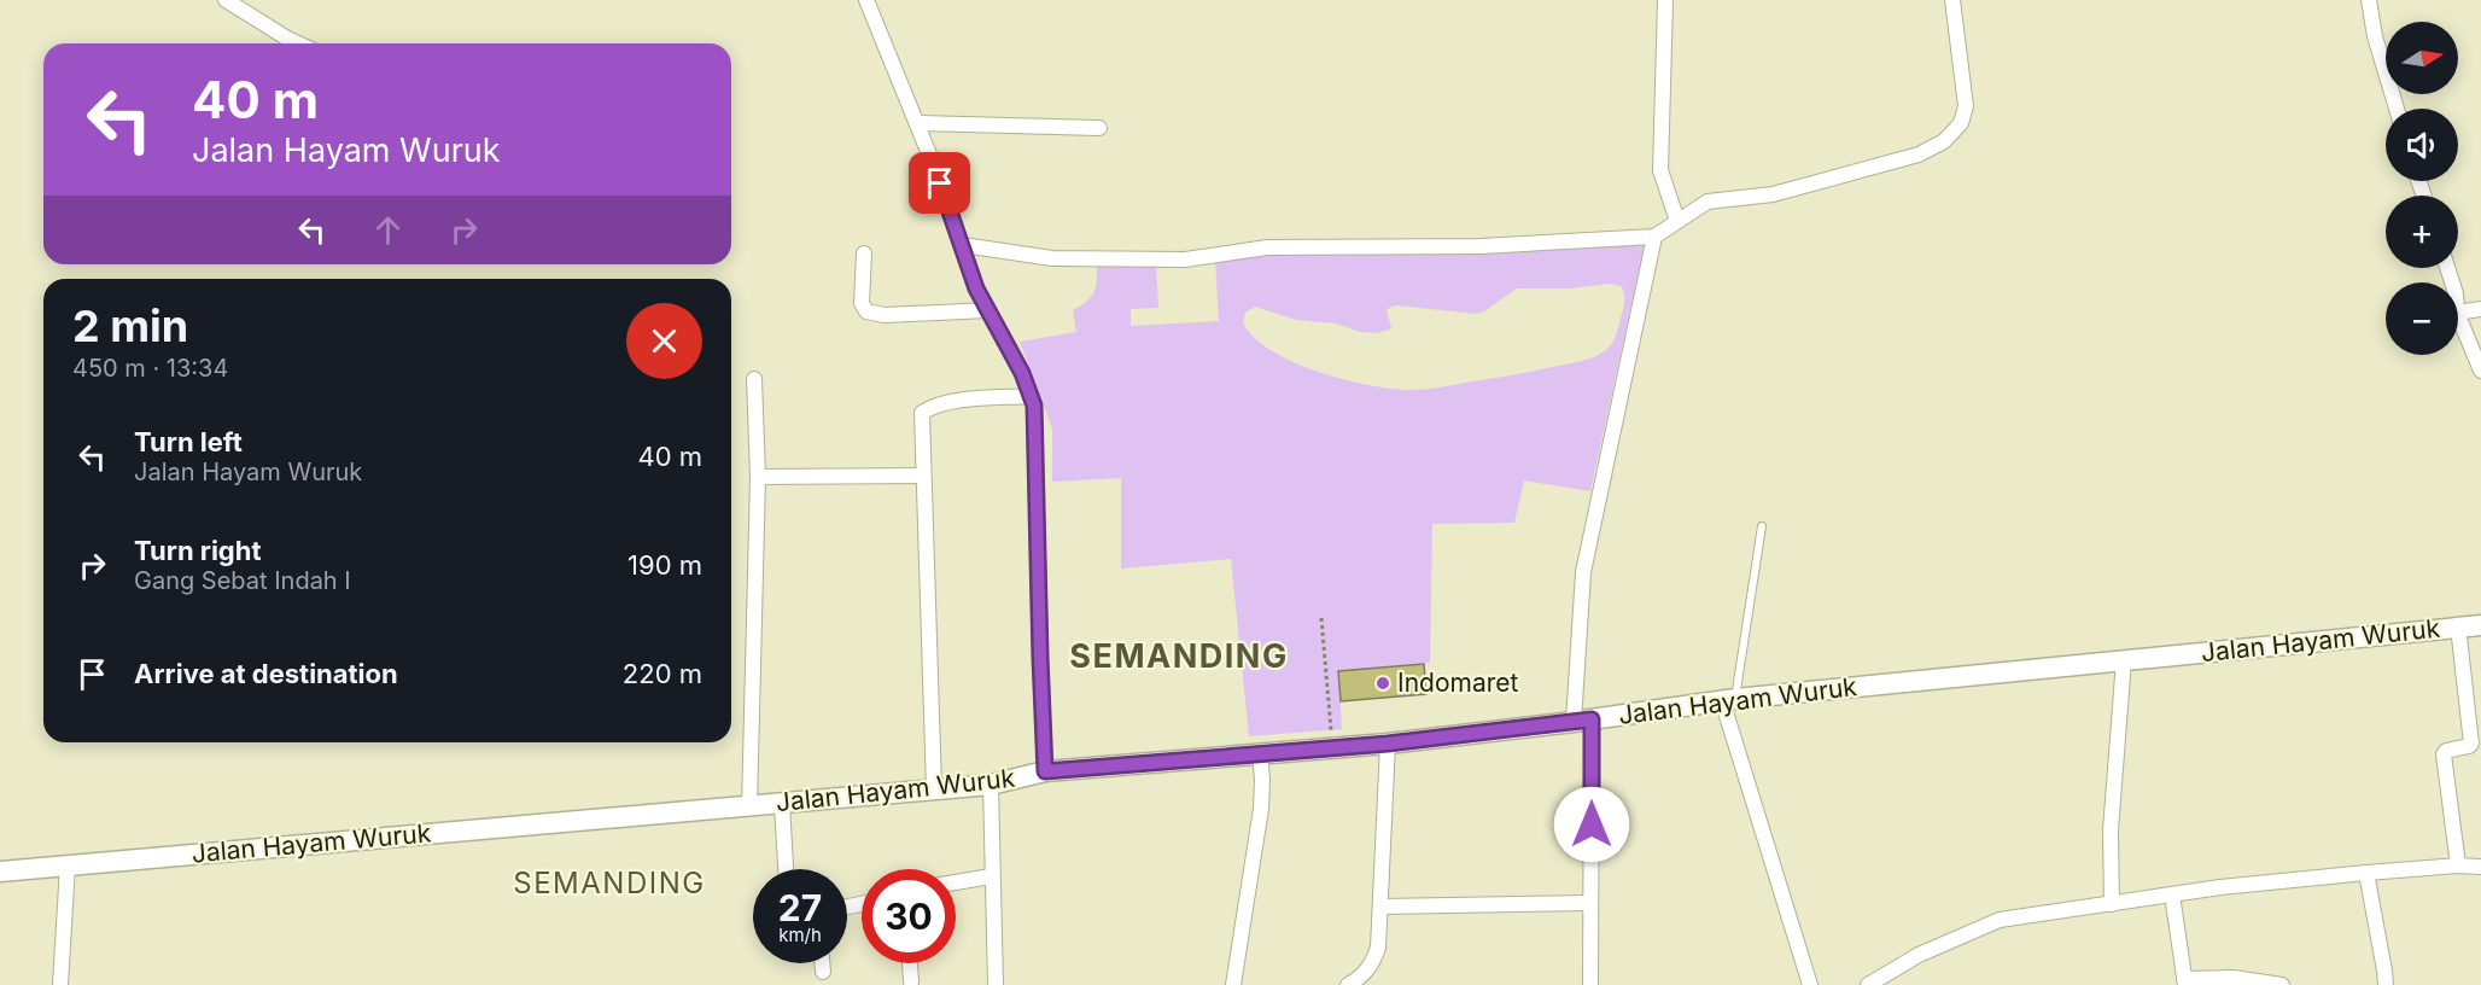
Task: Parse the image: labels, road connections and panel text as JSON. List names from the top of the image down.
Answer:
{
  "streets": {
    "main road": ["Jalan Hayam Wuruk"]
  },
  "districts": ["SEMANDING", "SEMANDING"],
  "places": ["Indomaret"],
  "north": "right",
  "page": {
    "map_buttons": ["+", "−"],
    "turn": ["40 m", "Jalan Hayam Wuruk"],
    "heading": ["2 min", "450 m · 13:34"],
    "list": [
      {
        "name": "Turn left",
        "note": "Jalan Hayam Wuruk",
        "value": "40 m"
      },
      {
        "name": "Turn right",
        "note": "Gang Sebat Indah I",
        "value": "190 m"
      },
      {
        "name": "Arrive at destination",
        "value": "220 m"
      }
    ],
    "speed": "27 km/h",
    "limit": "30"
  }
}
